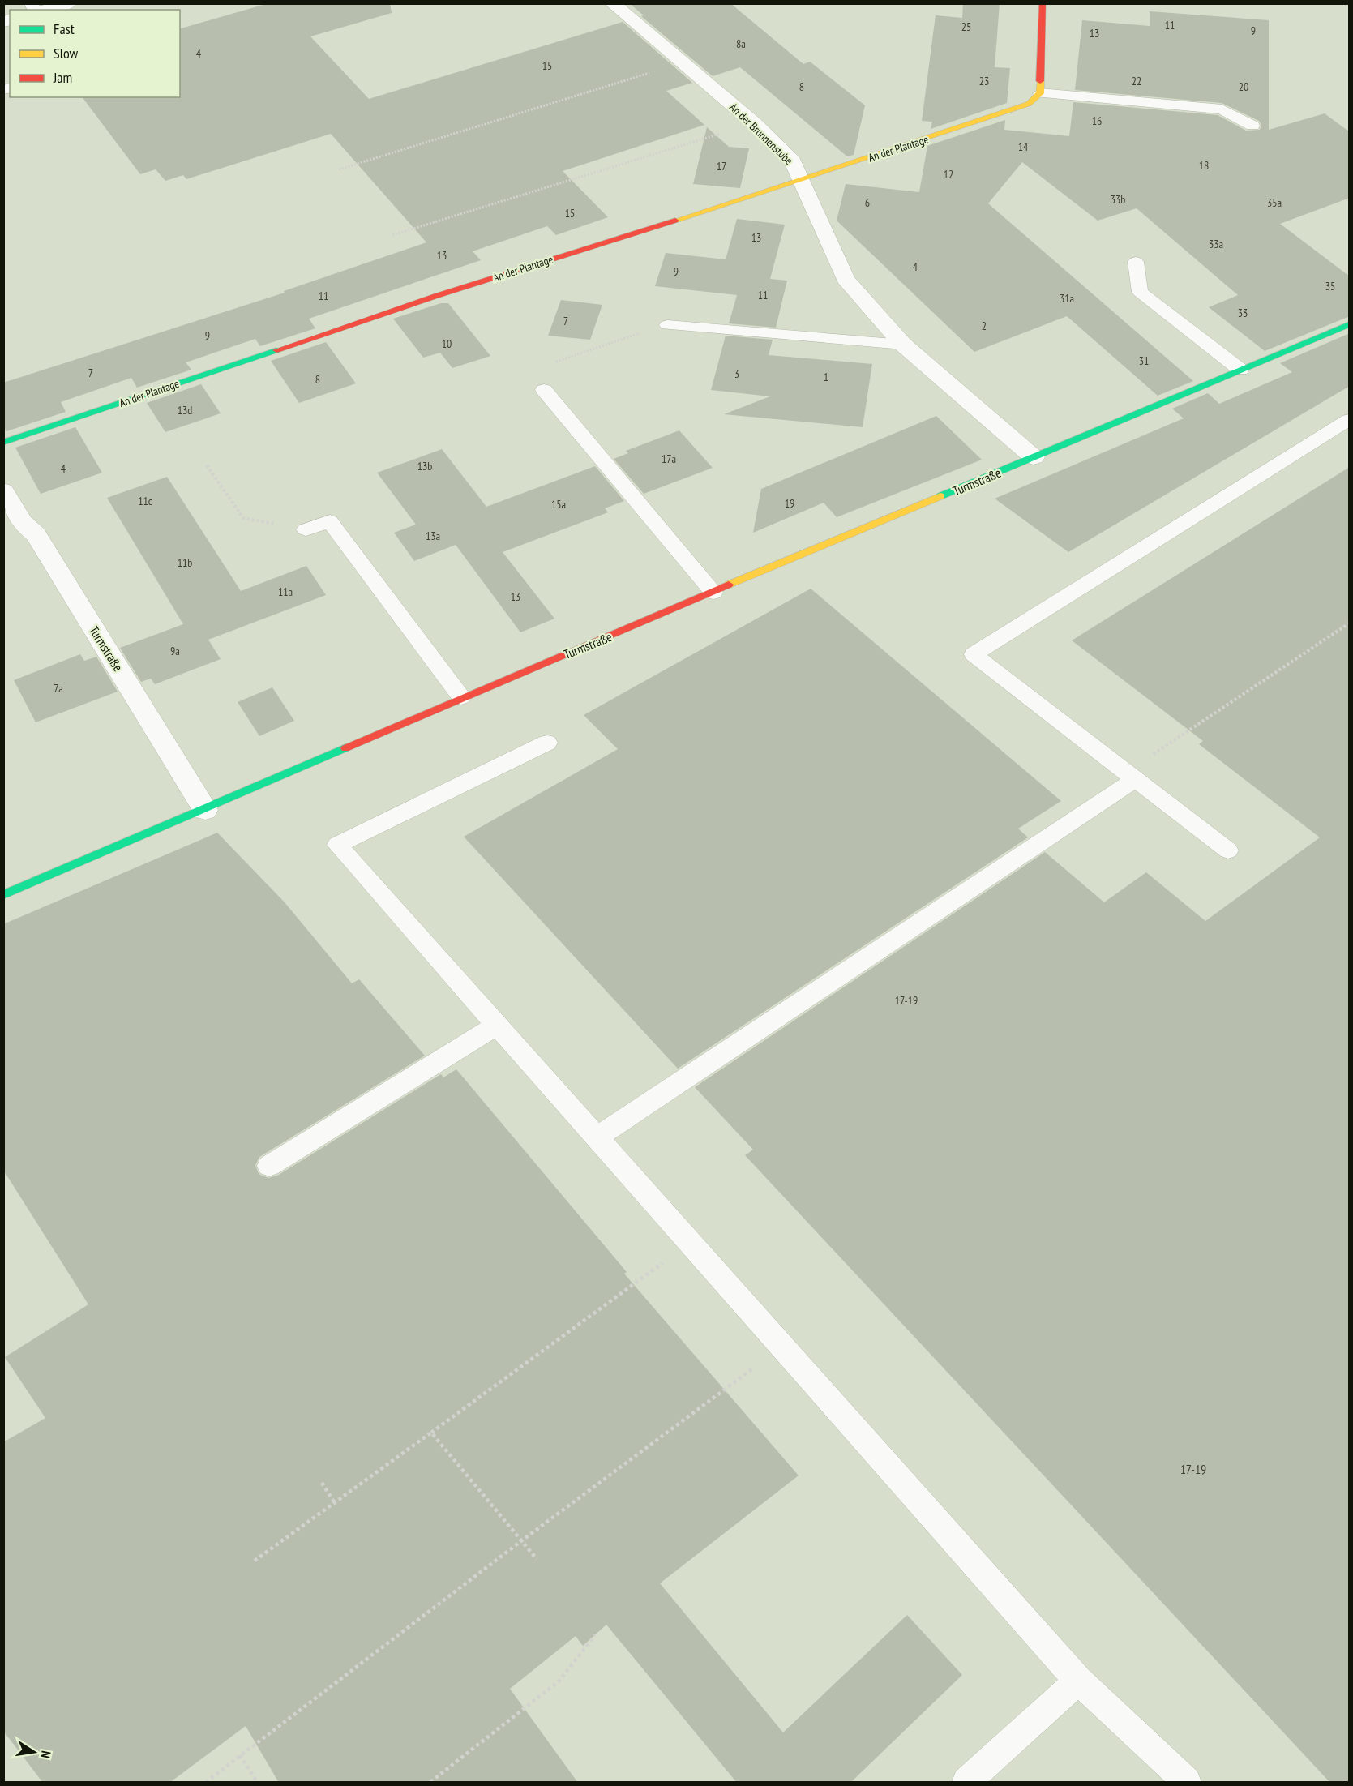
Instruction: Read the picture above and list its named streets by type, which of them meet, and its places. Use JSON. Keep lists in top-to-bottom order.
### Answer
{
  "streets": {
    "street": ["An der Brunnenstube", "An der Plantage", "Turmstraße"]
  },
  "crossings": [
    ["An der Brunnenstube", "An der Plantage"],
    ["An der Brunnenstube", "Turmstraße"]
  ],
  "house_numbers": [
    "11",
    "25",
    "9",
    "13",
    "8a",
    "4",
    "15",
    "23",
    "22",
    "8",
    "20",
    "16",
    "14",
    "18",
    "17",
    "12",
    "33b",
    "6",
    "35a",
    "15",
    "13",
    "33a",
    "13",
    "4",
    "9",
    "35",
    "11",
    "11",
    "31a",
    "33",
    "7",
    "2",
    "9",
    "10",
    "31",
    "7",
    "3",
    "1",
    "8",
    "13d",
    "17a",
    "13b",
    "4",
    "11c",
    "19",
    "15a",
    "13a",
    "11b",
    "11a",
    "13",
    "9a",
    "7a",
    "17-19",
    "17-19"
  ],
  "legend": ["Fast", "Slow", "Jam"],
  "north": "right"
}
